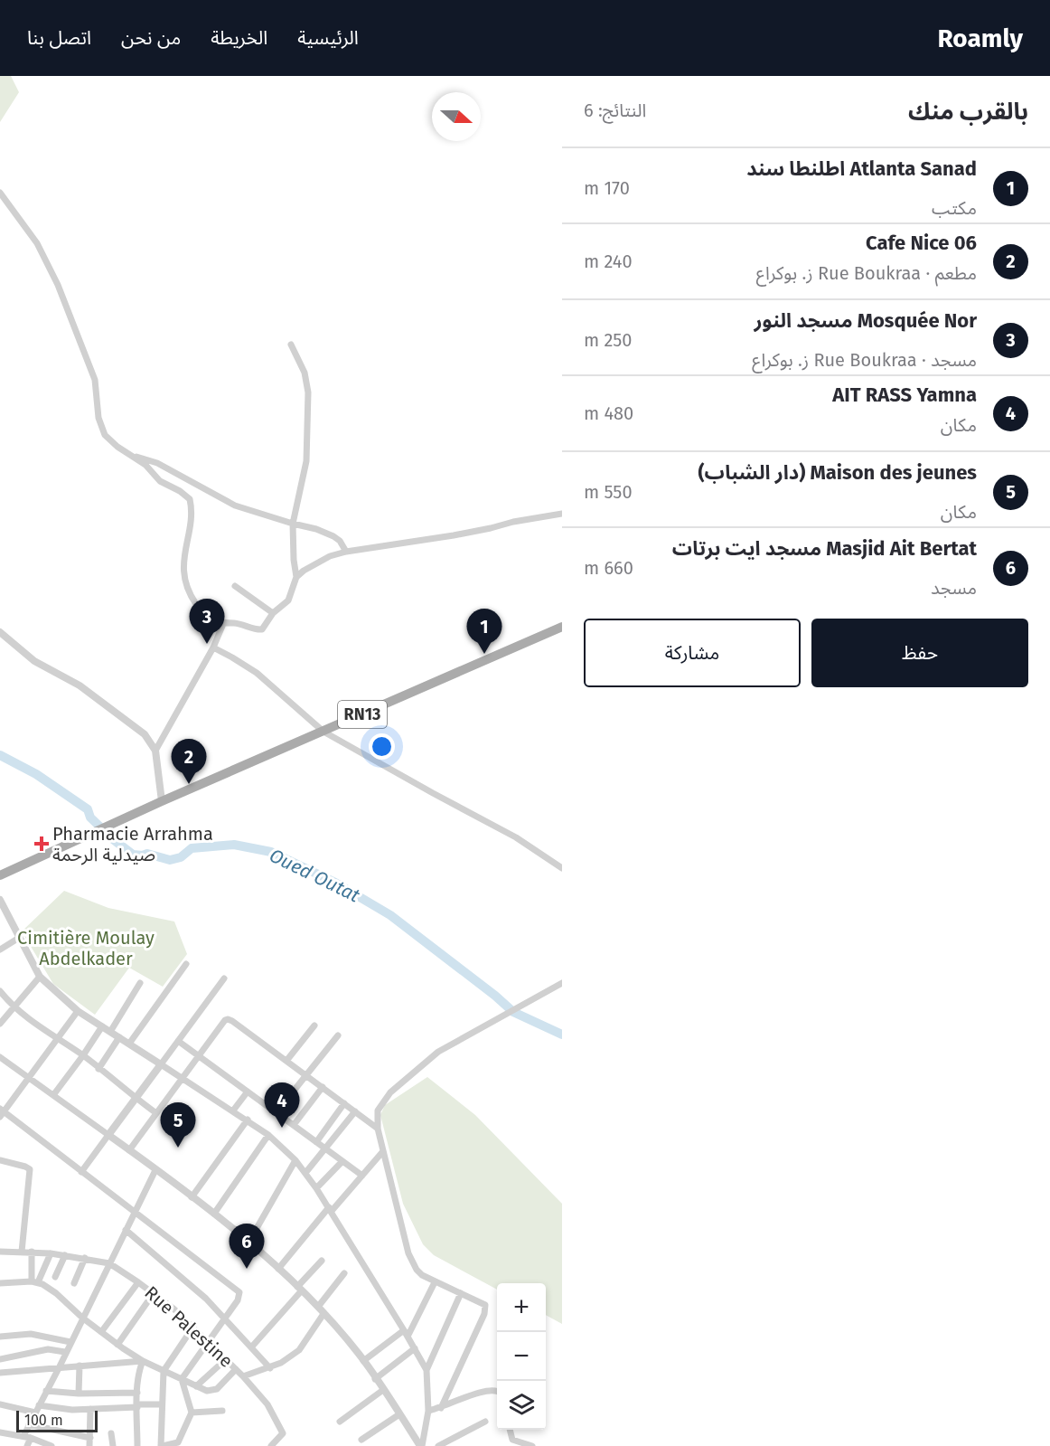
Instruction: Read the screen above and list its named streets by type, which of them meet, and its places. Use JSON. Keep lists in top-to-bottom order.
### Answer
{
  "streets": {
    "main road": ["RN13"],
    "street": ["Rue Palestine"]
  },
  "water": ["Oued Outat"],
  "parks": ["Cimitière Moulay Abdelkader"],
  "places": {
    "health": ["Pharmacie Arrahma صيدلية الرحمة"]
  },
  "scale_bar": "100 m",
  "north": "right",
  "page": {
    "header": "Roamly",
    "nav": [
      "الرئيسية",
      "الخريطة",
      "من نحن",
      "اتصل بنا"
    ],
    "heading": ["بالقرب منك", "النتائج: 6"],
    "list": [
      {
        "mark": "1",
        "name": "Atlanta Sanad اطلنطا سند",
        "note": "مكتب",
        "value": "170 m"
      },
      {
        "mark": "2",
        "name": "Cafe Nice 06",
        "note": "مطعم · Rue Boukraa ز. بوكراع",
        "value": "240 m"
      },
      {
        "mark": "3",
        "name": "Mosquée Nor مسجد النور",
        "note": "مسجد · Rue Boukraa ز. بوكراع",
        "value": "250 m"
      },
      {
        "mark": "4",
        "name": "AIT RASS Yamna",
        "note": "مكان",
        "value": "480 m"
      },
      {
        "mark": "5",
        "name": "Maison des jeunes (دار الشباب)",
        "note": "مكان",
        "value": "550 m"
      },
      {
        "mark": "6",
        "name": "Masjid Ait Bertat مسجد ايت برتات",
        "note": "مسجد",
        "value": "660 m"
      }
    ],
    "pins": [
      "3",
      "1",
      "2",
      "4",
      "5",
      "6"
    ],
    "buttons": ["حفظ", "مشاركة"],
    "map_buttons": ["+", "−"],
    "scale": "100 m"
  }
}
